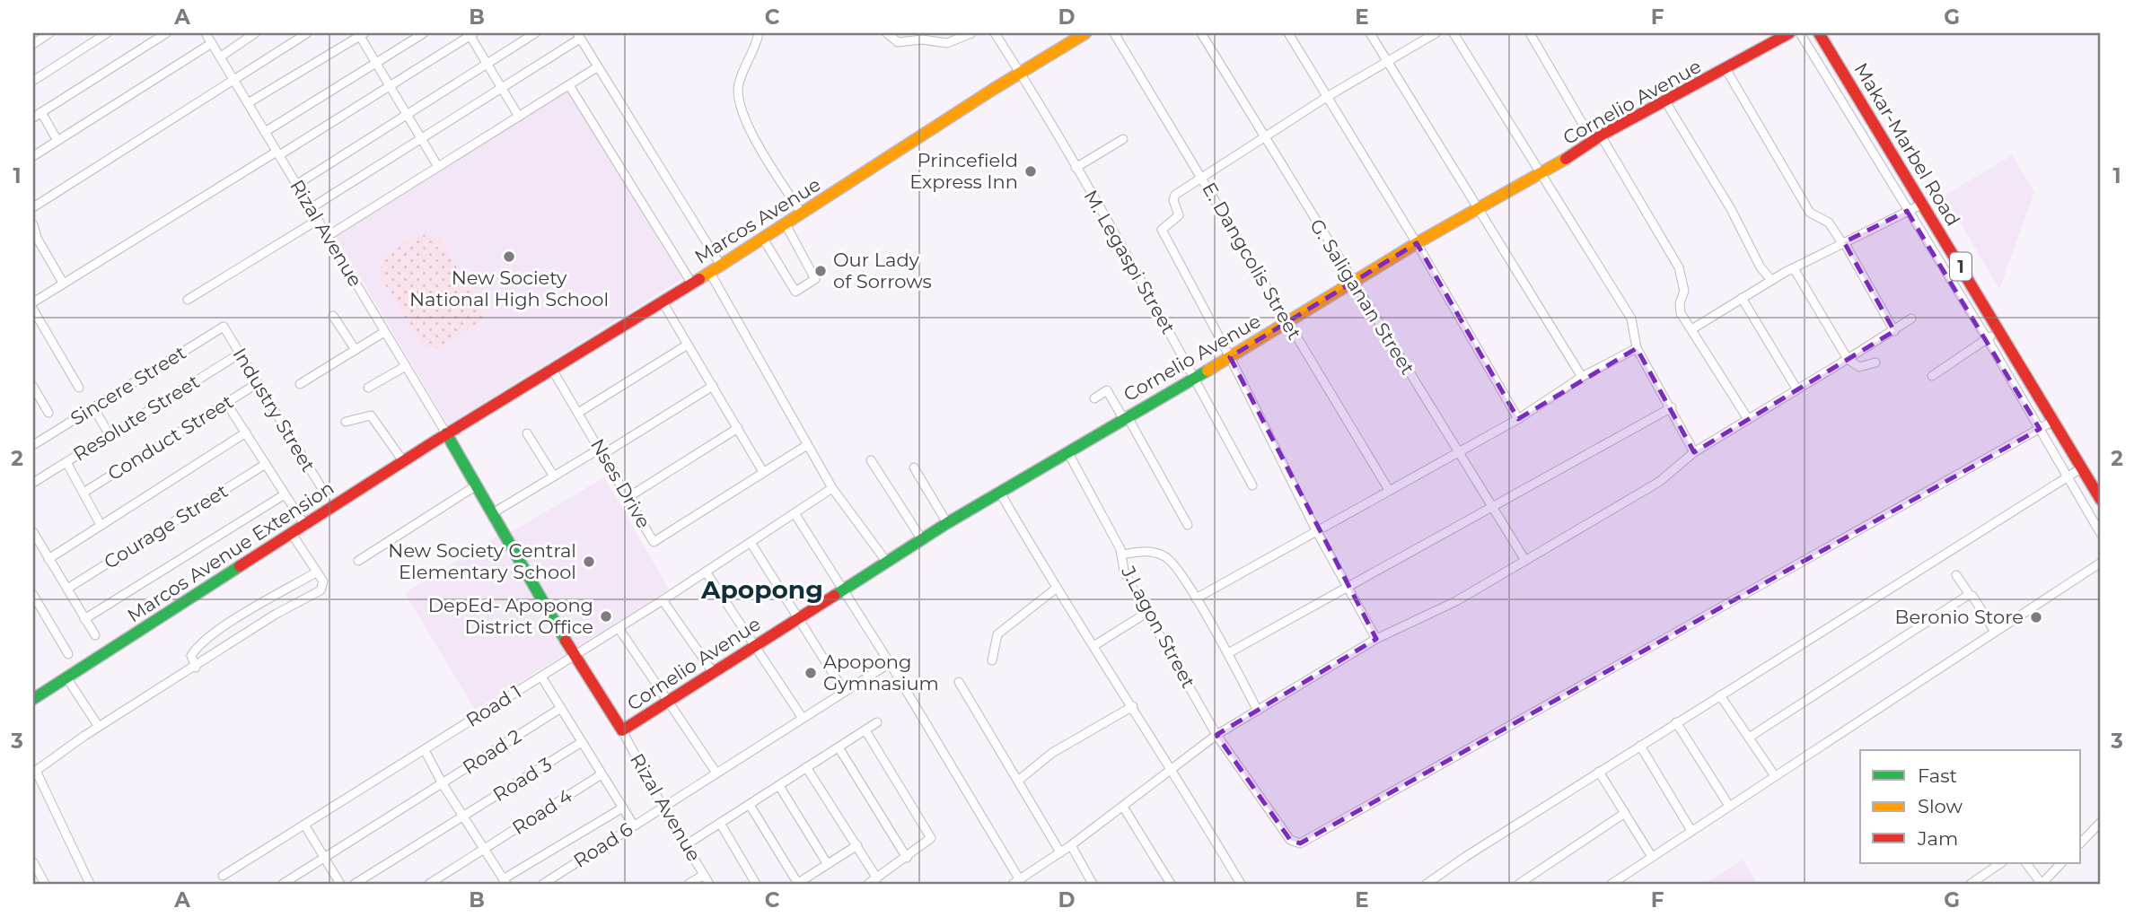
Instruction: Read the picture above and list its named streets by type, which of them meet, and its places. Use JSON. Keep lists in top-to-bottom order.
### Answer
{
  "streets": {
    "street": [
      "Cornelio Avenue",
      "Makar-Marbel Road",
      "Marcos Avenue",
      "Rizal Avenue",
      "E. Dangcolis Street",
      "M. Legaspi Street",
      "1",
      "G. Saliganan Street",
      "Sincere Street",
      "Industry Street",
      "Resolute Street",
      "Conduct Street",
      "Nses Drive",
      "Courage Street",
      "Marcos Avenue Extension",
      "J.Lagon Street",
      "Road 1",
      "Road 2",
      "Road 3",
      "Road 4",
      "Road 6"
    ]
  },
  "crossings": [
    ["Cornelio Avenue", "Rizal Avenue"],
    ["Cornelio Avenue", "E. Dangcolis Street"],
    ["Cornelio Avenue", "M. Legaspi Street"],
    ["Cornelio Avenue", "G. Saliganan Street"],
    ["Cornelio Avenue", "J.Lagon Street"],
    ["Makar-Marbel Road", "J.Lagon Street"],
    ["Marcos Avenue", "Rizal Avenue"],
    ["Marcos Avenue", "M. Legaspi Street"],
    ["Marcos Avenue", "Nses Drive"],
    ["Marcos Avenue", "Marcos Avenue Extension"],
    ["Rizal Avenue", "Marcos Avenue Extension"],
    ["Rizal Avenue", "Road 6"],
    ["Sincere Street", "Industry Street"],
    ["Industry Street", "Resolute Street"],
    ["Industry Street", "Conduct Street"]
  ],
  "districts": ["Apopong"],
  "places": [
    "Princefield Express Inn",
    "New Society National High School",
    "Our Lady of Sorrows",
    "New Society Central Elementary School",
    "DepEd- Apopong District Office",
    "Beronio Store",
    "Apopong Gymnasium"
  ],
  "legend": ["Fast", "Slow", "Jam"],
  "grid": {
    "columns": [
      "A",
      "B",
      "C",
      "D",
      "E",
      "F",
      "G"
    ],
    "rows": ["1", "2", "3"]
  }
}
